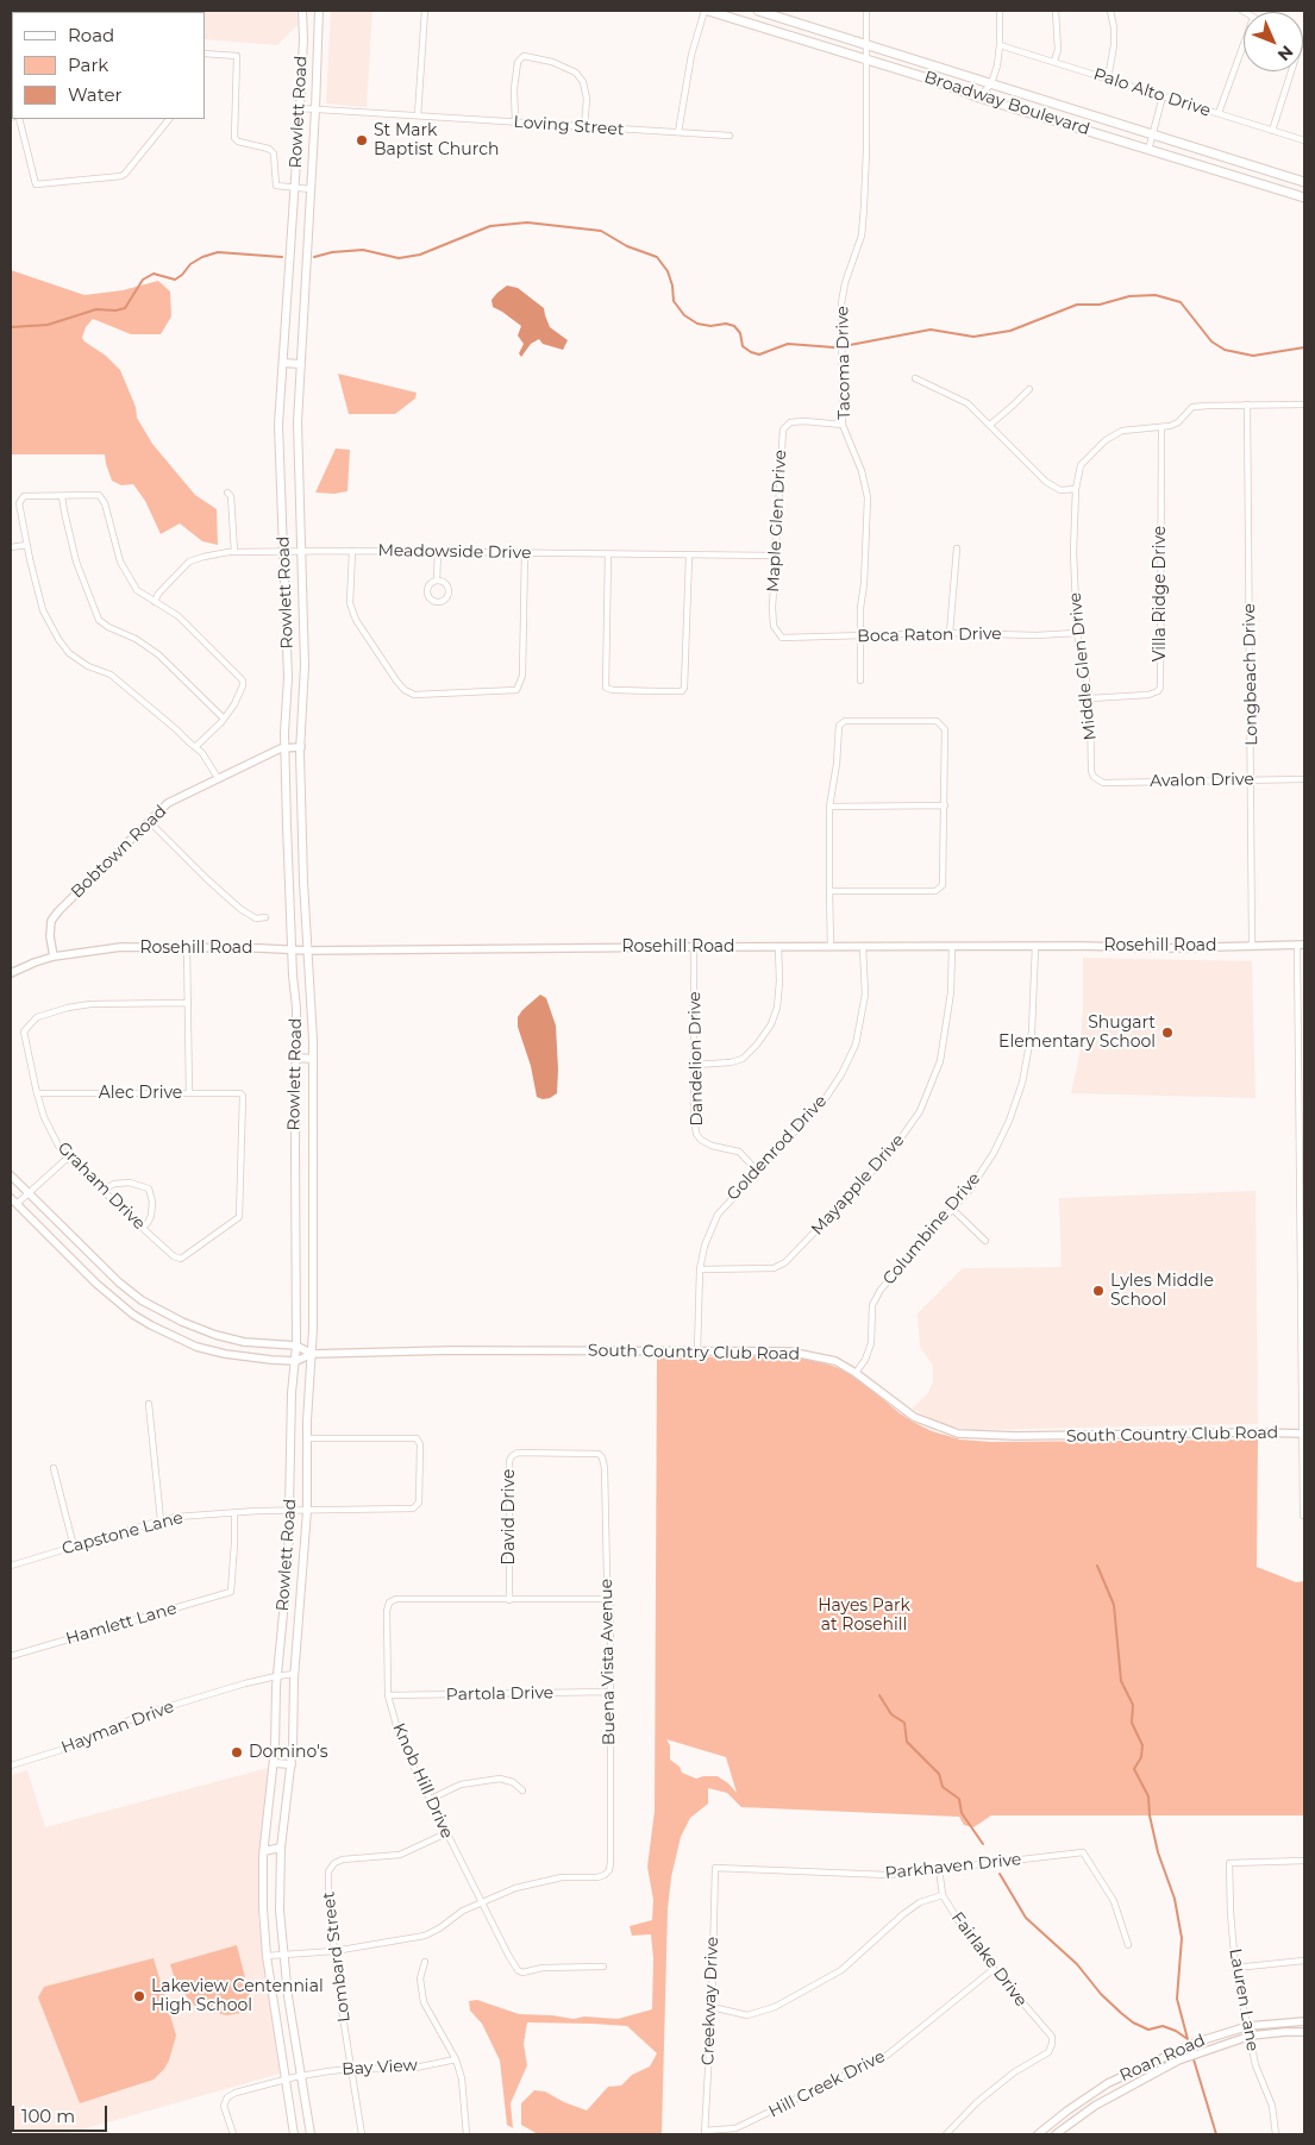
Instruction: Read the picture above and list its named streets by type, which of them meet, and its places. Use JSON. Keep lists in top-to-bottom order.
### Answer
{
  "streets": {
    "main road": ["Broadway Boulevard", "Rowlett Road"],
    "street": [
      "Palo Alto Drive",
      "Loving Street",
      "Tacoma Drive",
      "Maple Glen Drive",
      "Meadowside Drive",
      "Villa Ridge Drive",
      "Boca Raton Drive",
      "Middle Glen Drive",
      "Longbeach Drive",
      "Avalon Drive",
      "Bobtown Road",
      "Rosehill Road",
      "Dandelion Drive",
      "Alec Drive",
      "Goldenrod Drive",
      "Mayapple Drive",
      "Graham Drive",
      "Columbine Drive",
      "South Country Club Road",
      "David Drive",
      "Capstone Lane",
      "Hamlett Lane",
      "Buena Vista Avenue",
      "Partola Drive",
      "Hayman Drive",
      "Knob Hill Drive",
      "Parkhaven Drive",
      "Lombard Street",
      "Fairlake Drive",
      "Lauren Lane",
      "Creekway Drive",
      "Roan Road",
      "Bay View",
      "Hill Creek Drive"
    ]
  },
  "crossings": [
    ["Broadway Boulevard", "Tacoma Drive"],
    ["Rowlett Road", "Loving Street"],
    ["Rowlett Road", "Meadowside Drive"],
    ["Rowlett Road", "Bobtown Road"],
    ["Rowlett Road", "Rosehill Road"],
    ["Rowlett Road", "South Country Club Road"],
    ["Rowlett Road", "Capstone Lane"],
    ["Rowlett Road", "Hayman Drive"],
    ["Rowlett Road", "Bay View"],
    ["Tacoma Drive", "Maple Glen Drive"],
    ["Tacoma Drive", "Boca Raton Drive"],
    ["Maple Glen Drive", "Meadowside Drive"],
    ["Maple Glen Drive", "Boca Raton Drive"],
    ["Villa Ridge Drive", "Middle Glen Drive"],
    ["Boca Raton Drive", "Middle Glen Drive"],
    ["Middle Glen Drive", "Avalon Drive"],
    ["Longbeach Drive", "Avalon Drive"],
    ["Longbeach Drive", "Rosehill Road"],
    ["Bobtown Road", "Rosehill Road"],
    ["Rosehill Road", "Dandelion Drive"],
    ["Rosehill Road", "Goldenrod Drive"],
    ["Rosehill Road", "Mayapple Drive"],
    ["Rosehill Road", "Columbine Drive"],
    ["Dandelion Drive", "Goldenrod Drive"],
    ["Alec Drive", "Graham Drive"],
    ["Goldenrod Drive", "Mayapple Drive"],
    ["Goldenrod Drive", "South Country Club Road"],
    ["Columbine Drive", "South Country Club Road"],
    ["David Drive", "Buena Vista Avenue"],
    ["David Drive", "Knob Hill Drive"],
    ["Capstone Lane", "Hamlett Lane"],
    ["Buena Vista Avenue", "Partola Drive"],
    ["Buena Vista Avenue", "Knob Hill Drive"],
    ["Partola Drive", "Knob Hill Drive"],
    ["Knob Hill Drive", "Lombard Street"],
    ["Parkhaven Drive", "Fairlake Drive"],
    ["Parkhaven Drive", "Creekway Drive"],
    ["Lombard Street", "Bay View"],
    ["Fairlake Drive", "Hill Creek Drive"],
    ["Lauren Lane", "Roan Road"],
    ["Creekway Drive", "Hill Creek Drive"]
  ],
  "parks": ["Hayes Park at Rosehill"],
  "places": [
    "St Mark Baptist Church",
    "Shugart Elementary School",
    "Lyles Middle School",
    "Domino's",
    "Lakeview Centennial High School"
  ],
  "legend": ["Road", "Park", "Water"],
  "scale_bar": "100 m",
  "north": "bottom right"
}
